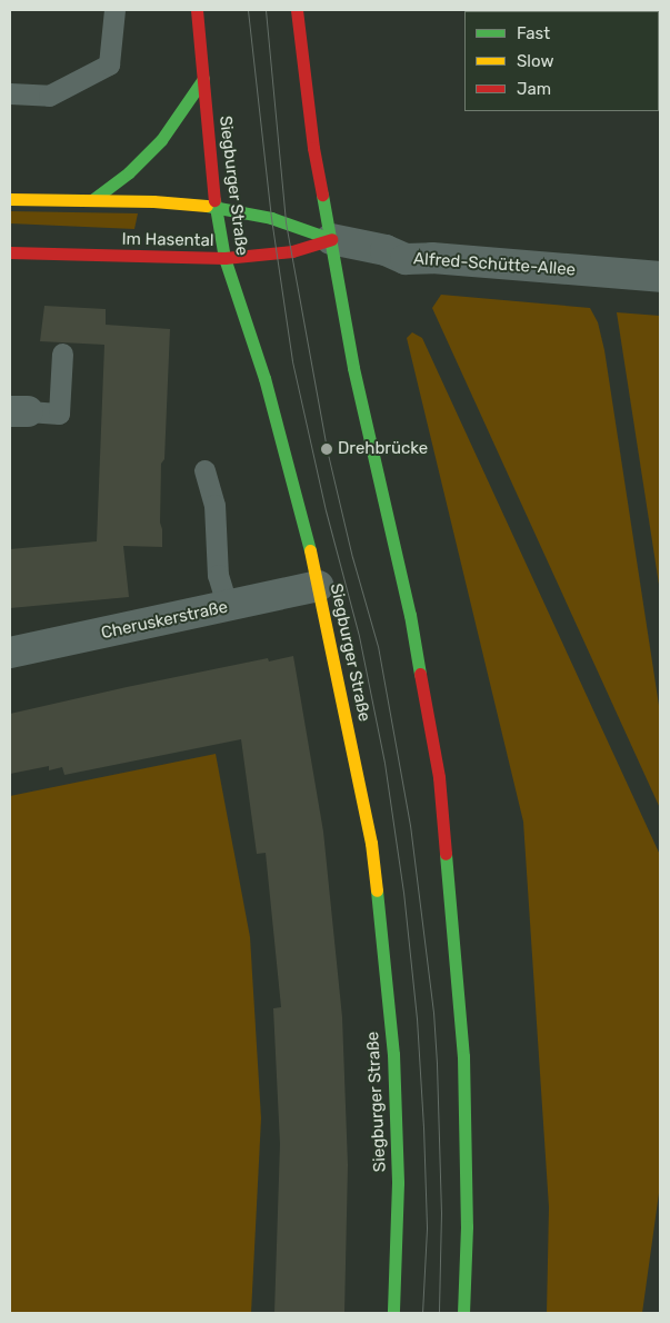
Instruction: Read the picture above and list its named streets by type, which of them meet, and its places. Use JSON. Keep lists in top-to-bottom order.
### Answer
{
  "streets": {
    "main road": ["Siegburger Straße", "Im Hasental"],
    "street": ["Alfred-Schütte-Allee", "Cheruskerstraße"]
  },
  "crossings": [
    ["Siegburger Straße", "Im Hasental"],
    ["Siegburger Straße", "Cheruskerstraße"],
    ["Im Hasental", "Alfred-Schütte-Allee"]
  ],
  "places": ["Drehbrücke"],
  "legend": ["Fast", "Slow", "Jam"]
}
